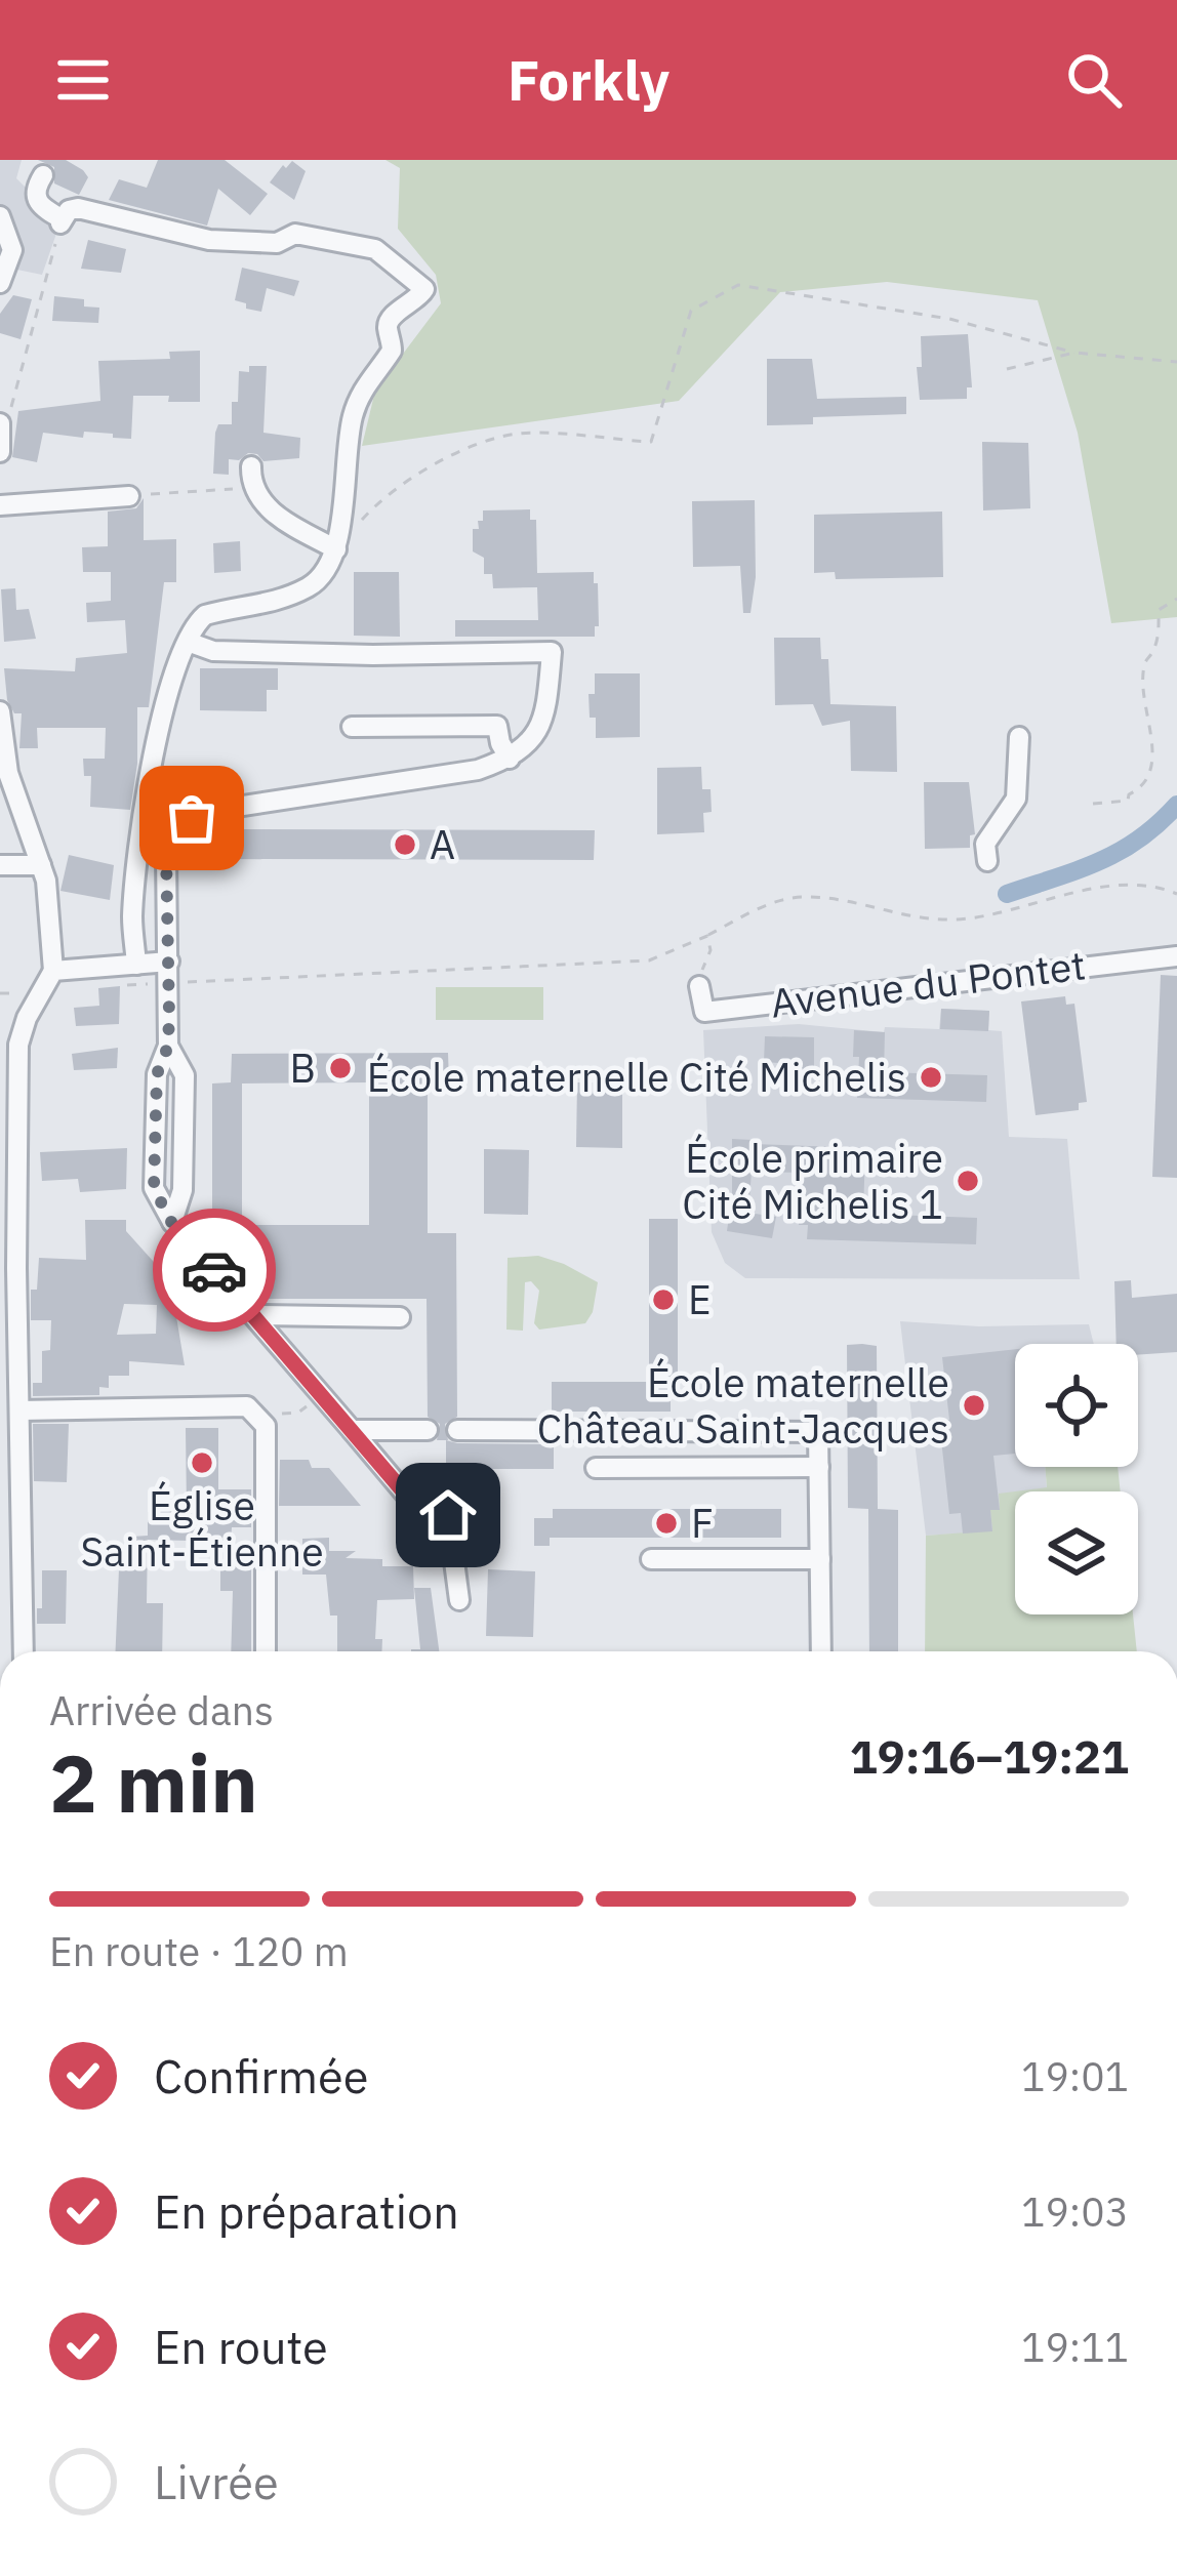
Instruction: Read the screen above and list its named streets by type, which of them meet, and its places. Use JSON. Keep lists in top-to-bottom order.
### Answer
{
  "streets": {
    "street": ["Avenue du Pontet"]
  },
  "places": [
    "A",
    "B",
    "École maternelle Cité Michelis",
    "École primaire Cité Michelis 1",
    "E",
    "École maternelle Château Saint-Jacques",
    "Église Saint-Étienne",
    "F"
  ],
  "page": {
    "header": "Forkly",
    "heading": ["2 min", "Arrivée dans", "19:16–19:21"],
    "bar": "En route · 120 m",
    "list": [
      ["Confirmée", "19:01"],
      ["En préparation", "19:03"],
      ["En route", "19:11"],
      "Livrée"
    ]
  }
}
